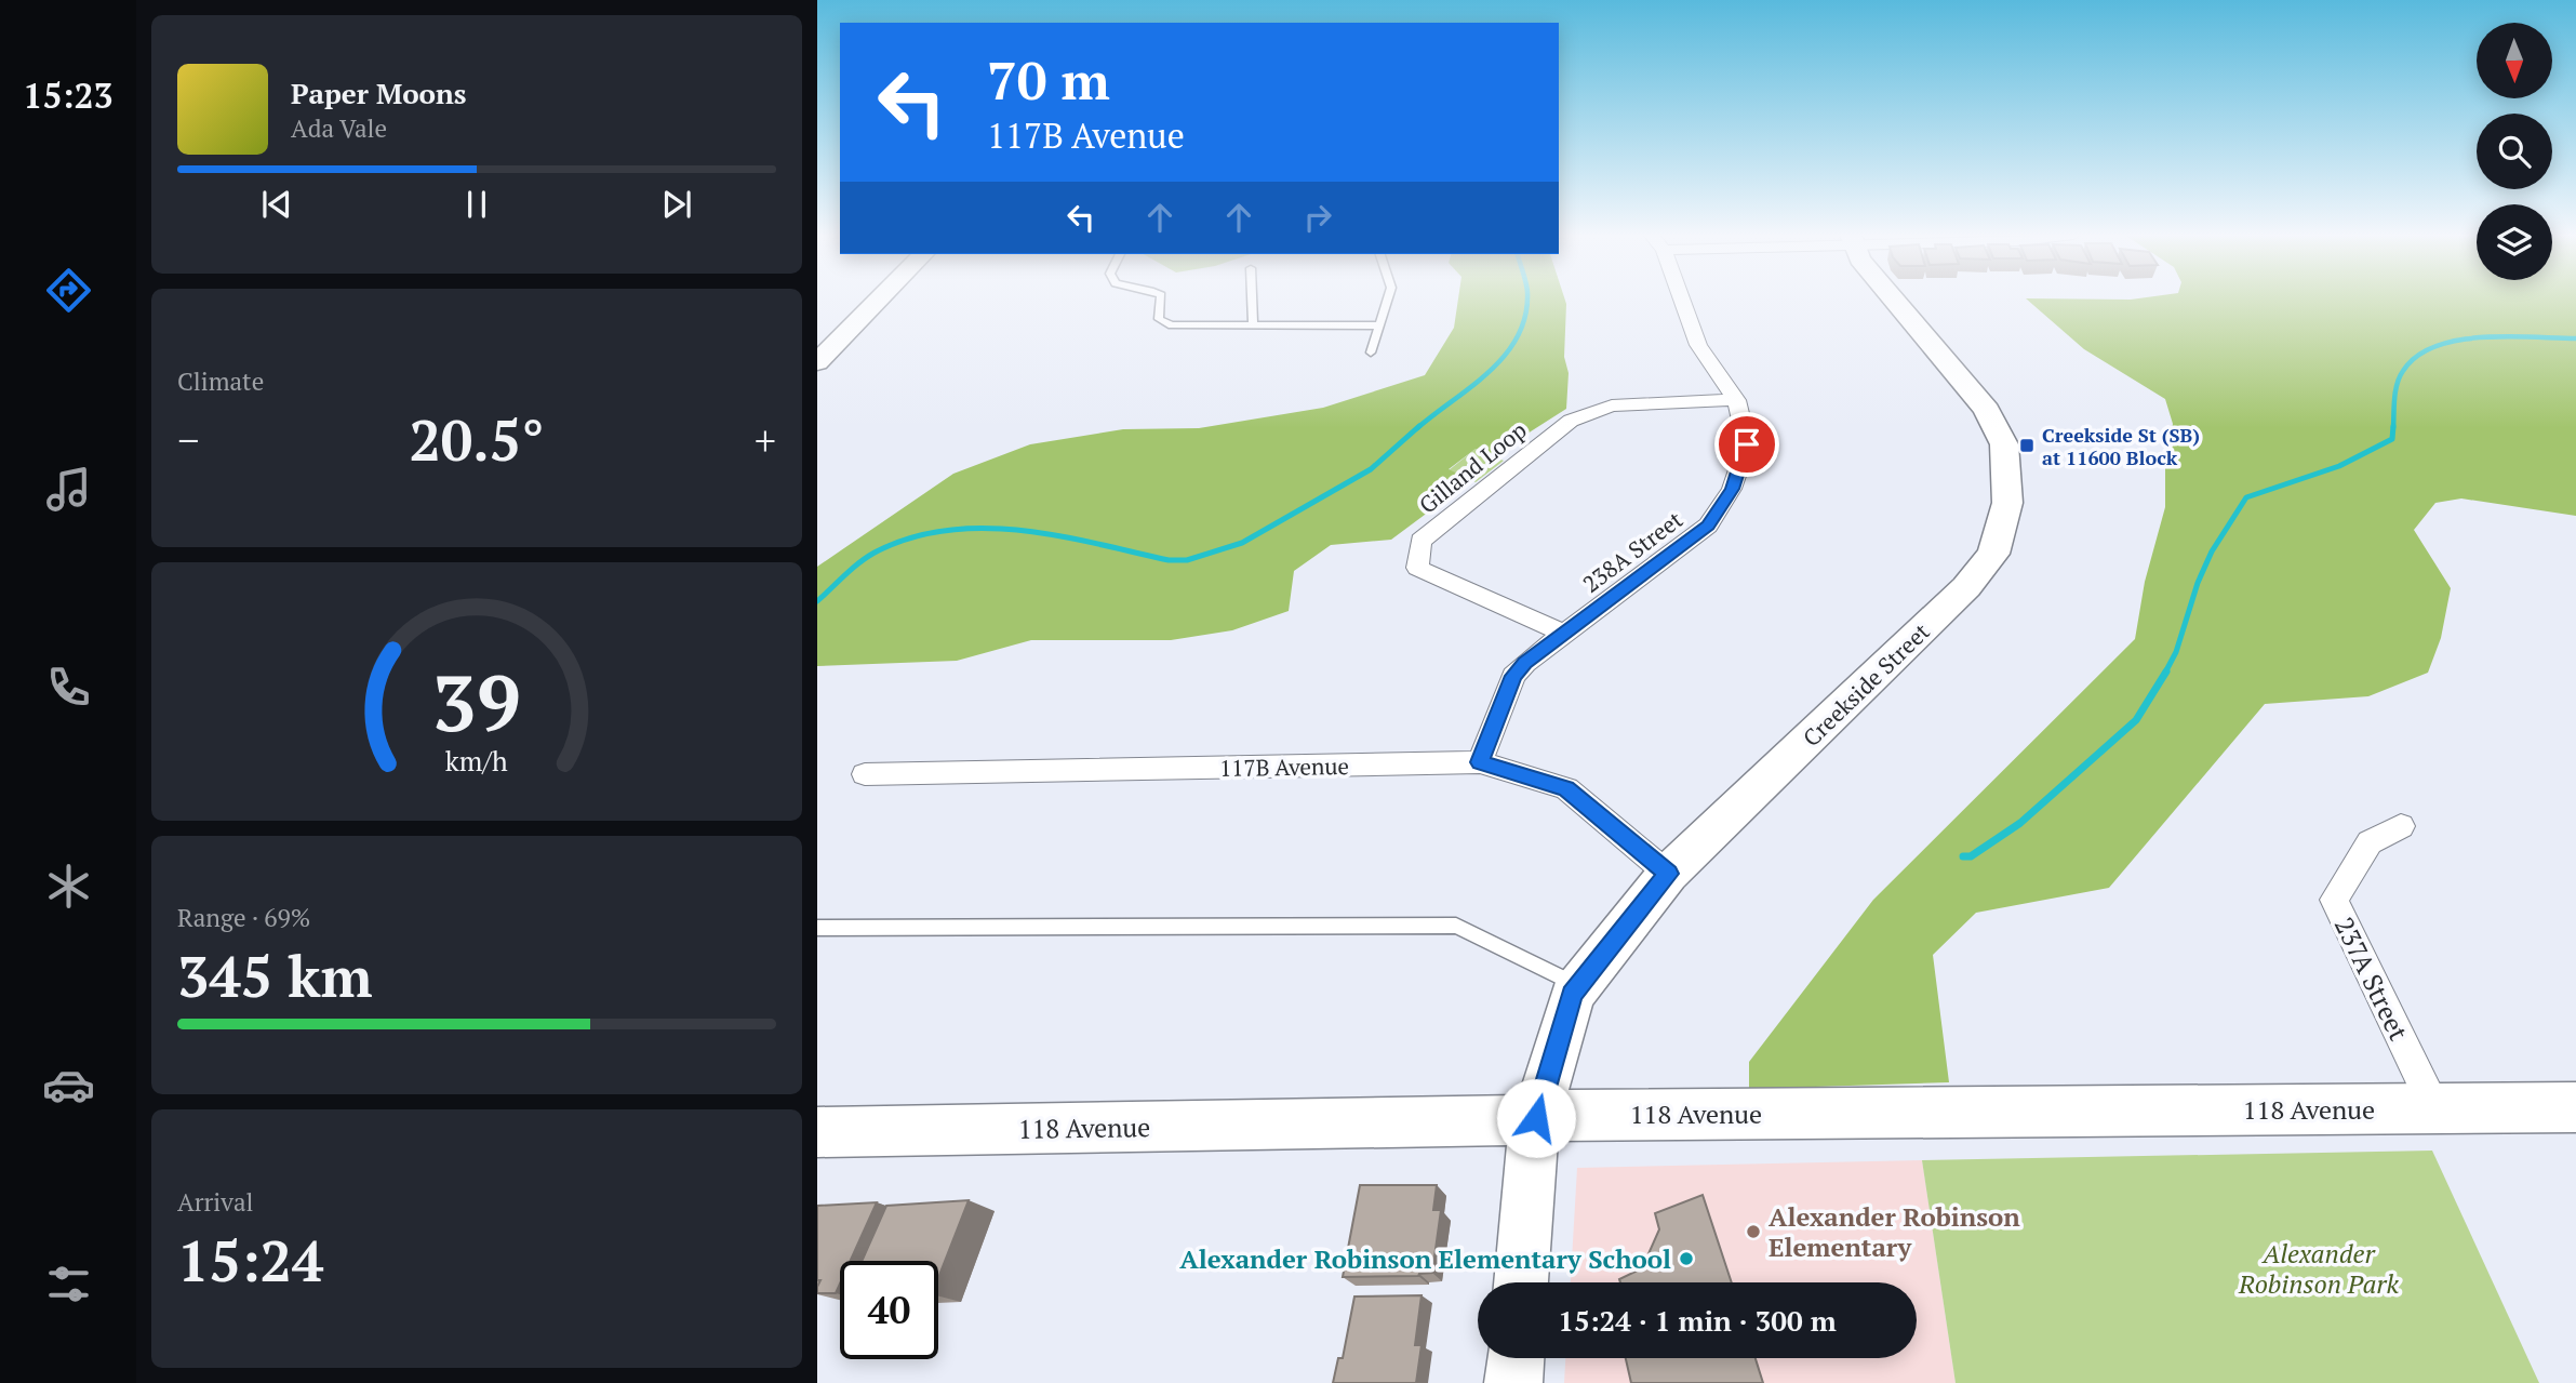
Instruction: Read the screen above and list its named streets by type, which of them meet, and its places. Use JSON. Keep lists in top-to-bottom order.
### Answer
{
  "streets": {
    "street": [
      "Gilland Loop",
      "238A Street",
      "Creekside Street",
      "117B Avenue",
      "237A Street",
      "118 Avenue"
    ]
  },
  "crossings": [
    ["Gilland Loop", "238A Street"],
    ["238A Street", "117B Avenue"],
    ["Creekside Street", "117B Avenue"],
    ["Creekside Street", "118 Avenue"],
    ["237A Street", "118 Avenue"]
  ],
  "parks": ["Alexander Robinson Park"],
  "places": {
    "transit": ["Creekside St (SB) at 11600 Block"],
    "other": ["Alexander Robinson Elementary", "Alexander Robinson Elementary School"]
  },
  "north": "bottom",
  "page": {
    "tabs": "15:23",
    "turn": ["70 m", "117B Avenue"],
    "song": ["Paper Moons", "Ada Vale"],
    "tile": [
      "Climate",
      ["Range · 69%", "345 km"],
      ["Arrival", "15:24"]
    ],
    "heat": ["−", "20.5°", "+"],
    "limit": "40",
    "trip": "15:24 · 1 min · 300 m",
    "gauge": ["39", "km/h"]
  }
}
